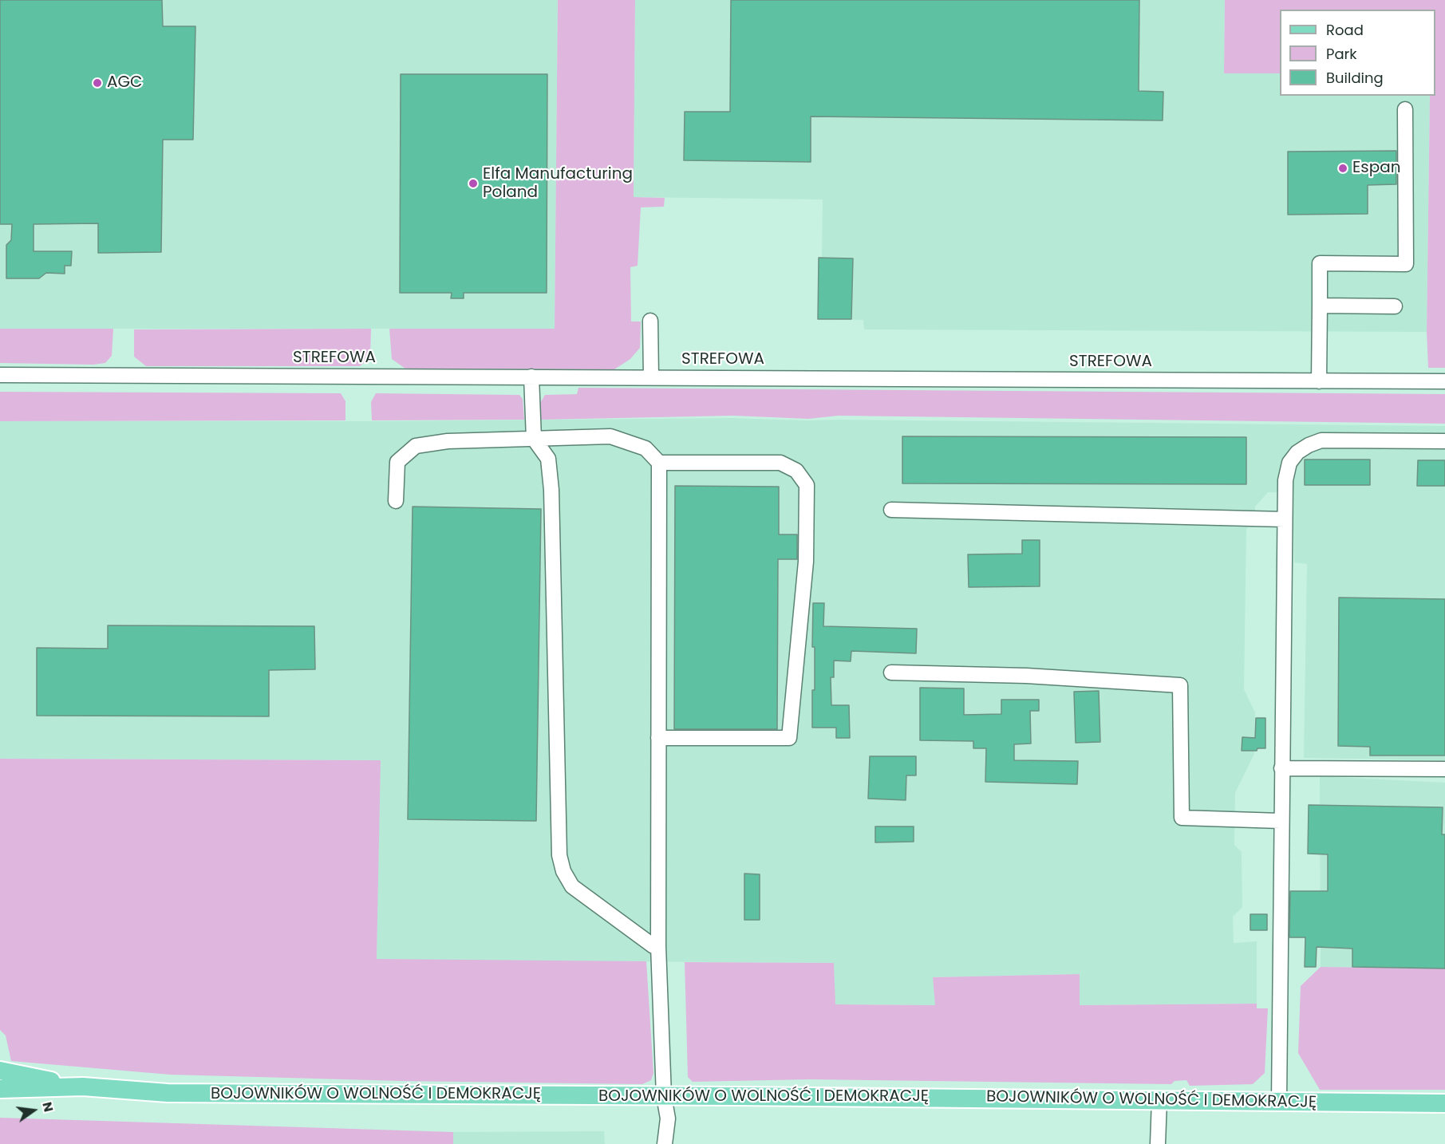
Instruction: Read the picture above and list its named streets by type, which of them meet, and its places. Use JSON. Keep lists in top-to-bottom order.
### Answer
{
  "streets": {
    "main road": ["BOJOWNIKÓW O WOLNOŚĆ I DEMOKRACJĘ"],
    "street": ["STREFOWA"]
  },
  "places": ["AGC", "Espan", "Elfa Manufacturing Poland"],
  "legend": ["Road", "Park", "Building"],
  "north": "right"
}
